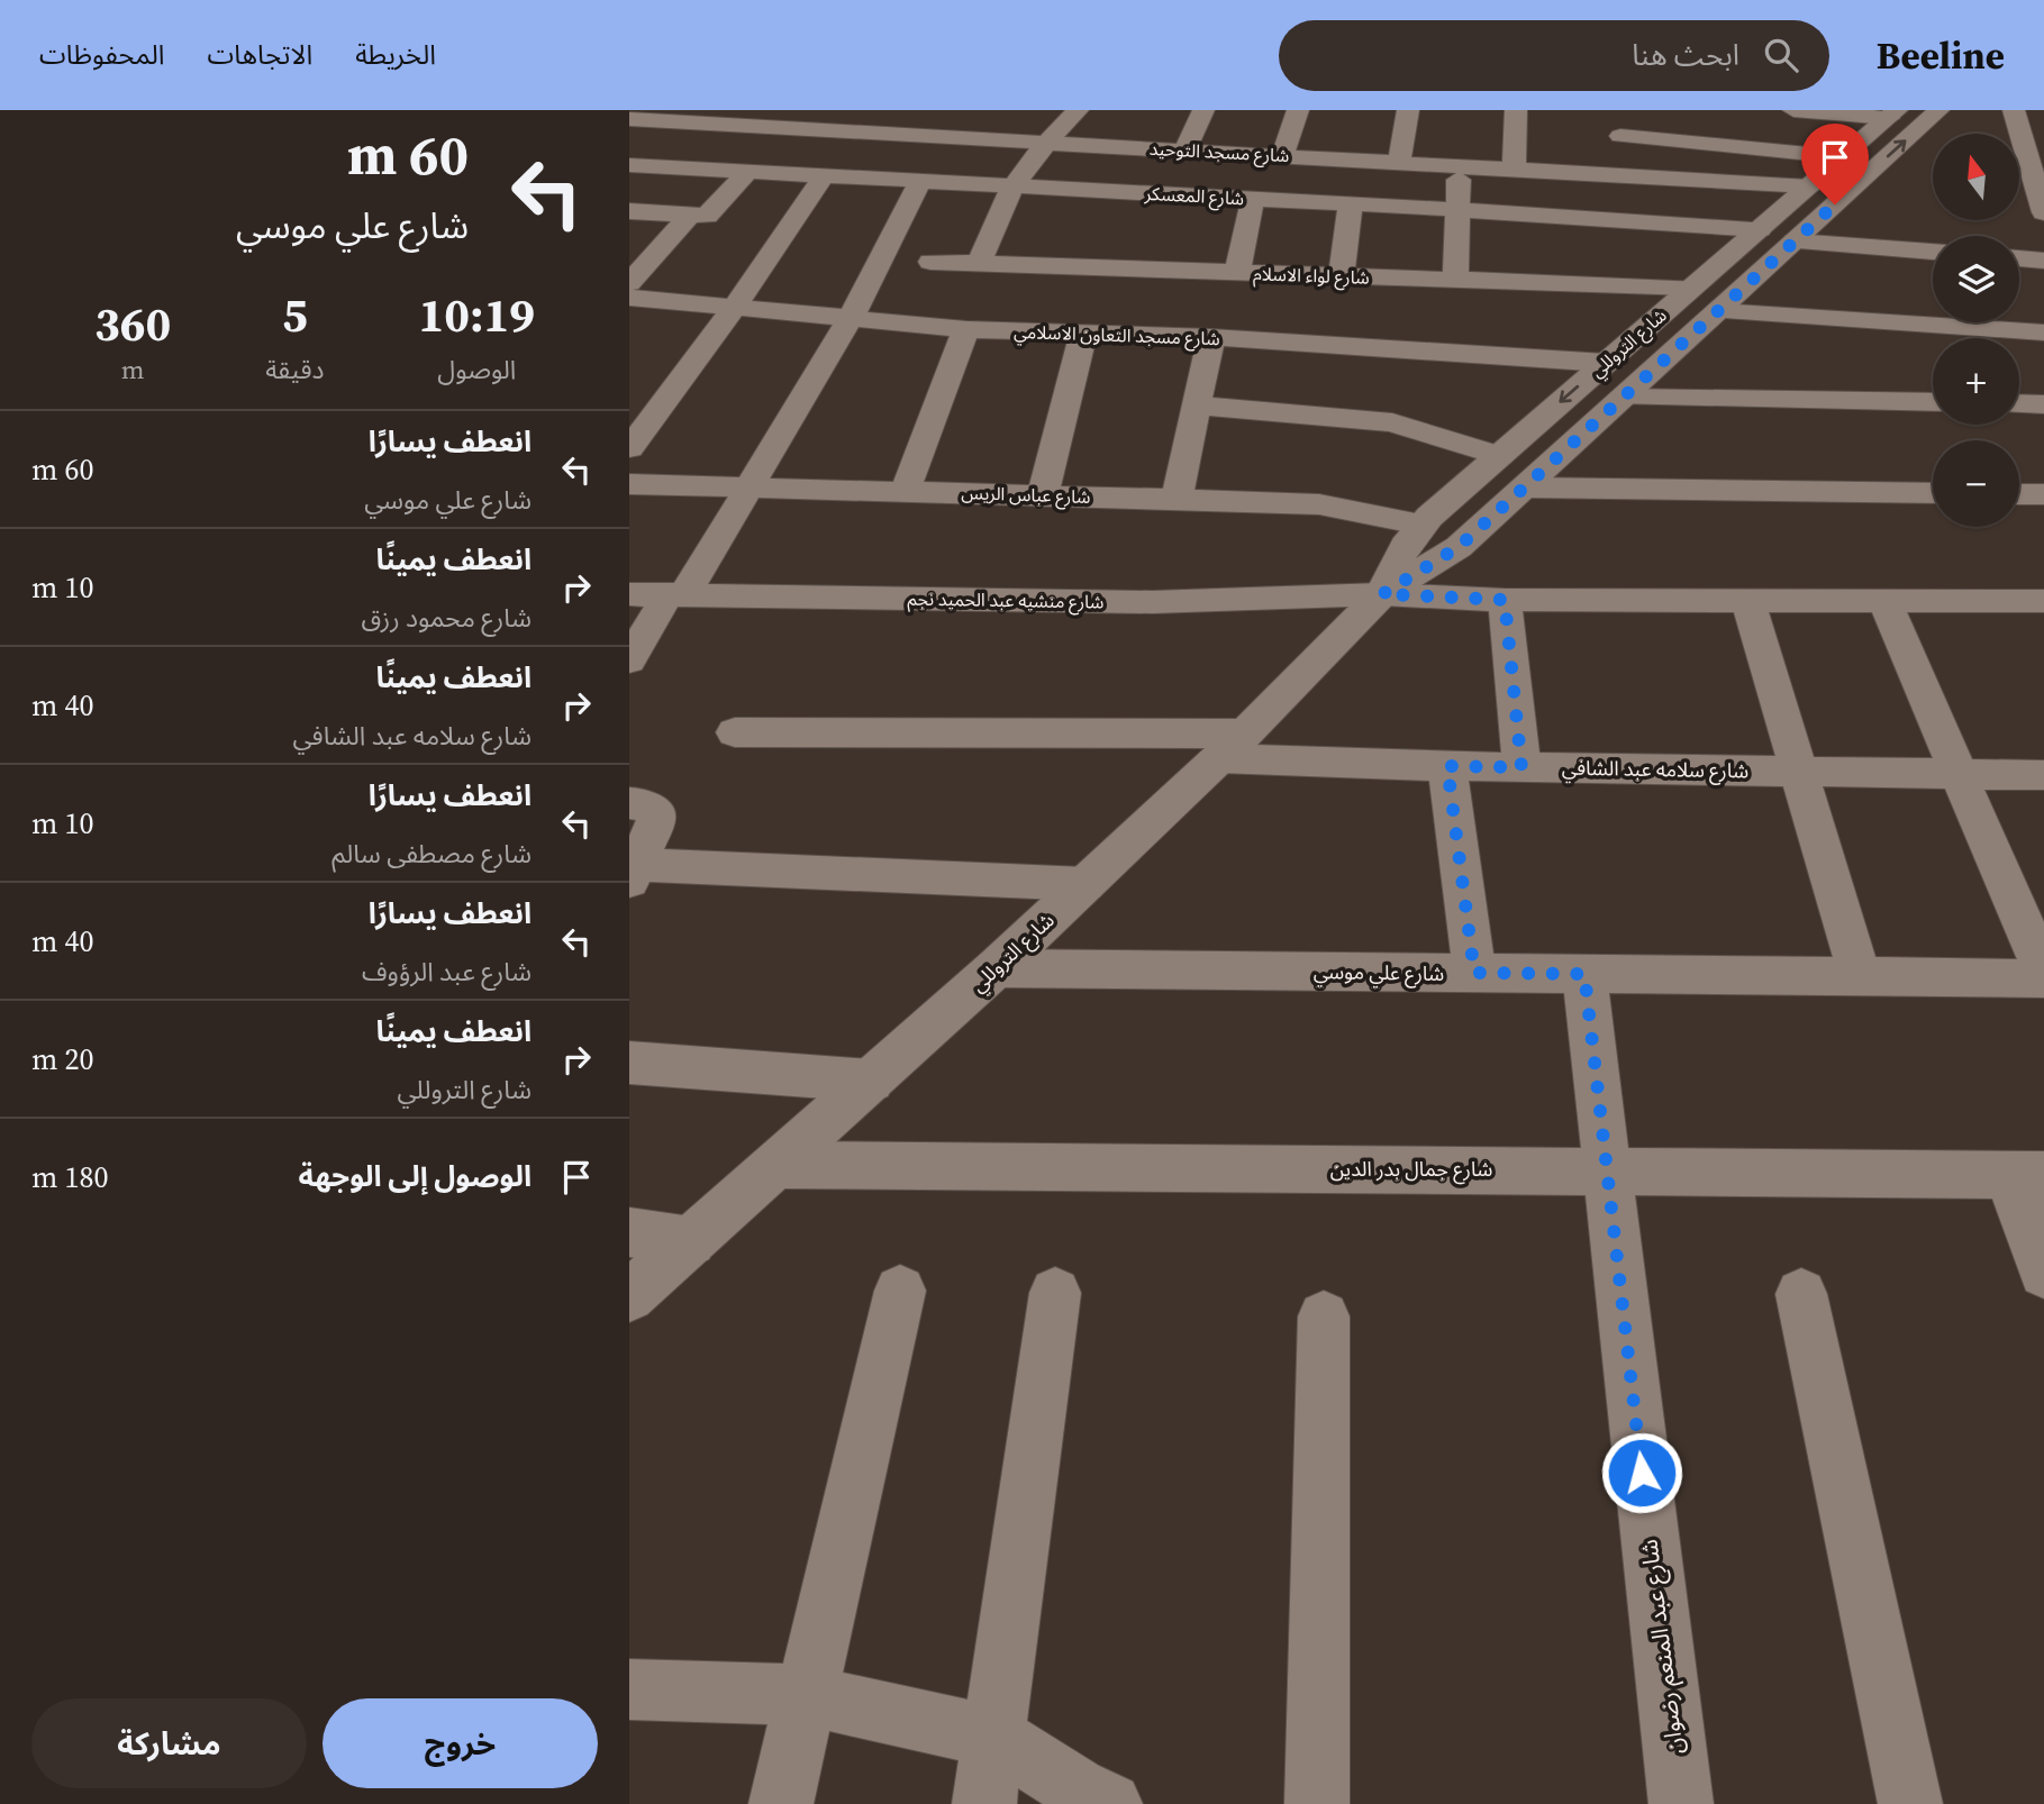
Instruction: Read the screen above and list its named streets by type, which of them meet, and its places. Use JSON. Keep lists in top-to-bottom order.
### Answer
{
  "streets": {
    "street": [
      "شارع مسجد التوحيد",
      "شارع المعسكر",
      "شارع لواء الاسلام",
      "شارع مسجد التعاون الاسلامي",
      "شارع التروللي",
      "شارع عباس الريس",
      "شارع منشيه عبد الحميد نجم",
      "شارع سلامه عبد الشافي",
      "شارع علي موسي",
      "شارع جمال بدر الدين",
      "شارع عبد المنعم رضوان"
    ]
  },
  "crossings": [
    ["شارع مسجد التوحيد", "شارع التروللي"],
    ["شارع المعسكر", "شارع التروللي"],
    ["شارع لواء الاسلام", "شارع التروللي"],
    ["شارع مسجد التعاون الاسلامي", "شارع التروللي"],
    ["شارع التروللي", "شارع عباس الريس"],
    ["شارع التروللي", "شارع منشيه عبد الحميد نجم"],
    ["شارع التروللي", "شارع سلامه عبد الشافي"],
    ["شارع التروللي", "شارع علي موسي"],
    ["شارع التروللي", "شارع جمال بدر الدين"],
    ["شارع علي موسي", "شارع عبد المنعم رضوان"],
    ["شارع جمال بدر الدين", "شارع عبد المنعم رضوان"]
  ],
  "north": "top",
  "page": {
    "header": "Beeline",
    "search": "ابحث هنا",
    "nav": ["الخريطة", "الاتجاهات", "المحفوظات"],
    "turn": ["60 m", "شارع علي موسي"],
    "map_buttons": ["+", "−"],
    "eta": [
      "10:19",
      "الوصول",
      "5",
      "دقيقة",
      "360",
      "m"
    ],
    "list": [
      {
        "name": "انعطف يسارًا",
        "note": "شارع علي موسي",
        "value": "60 m"
      },
      {
        "name": "انعطف يمينًا",
        "note": "شارع محمود رزق",
        "value": "10 m"
      },
      {
        "name": "انعطف يمينًا",
        "note": "شارع سلامه عبد الشافي",
        "value": "40 m"
      },
      {
        "name": "انعطف يسارًا",
        "note": "شارع مصطفى سالم",
        "value": "10 m"
      },
      {
        "name": "انعطف يسارًا",
        "note": "شارع عبد الرؤوف",
        "value": "40 m"
      },
      {
        "name": "انعطف يمينًا",
        "note": "شارع التروللي",
        "value": "20 m"
      },
      {
        "name": "الوصول إلى الوجهة",
        "value": "180 m"
      }
    ],
    "buttons": ["خروج", "مشاركة"]
  }
}
